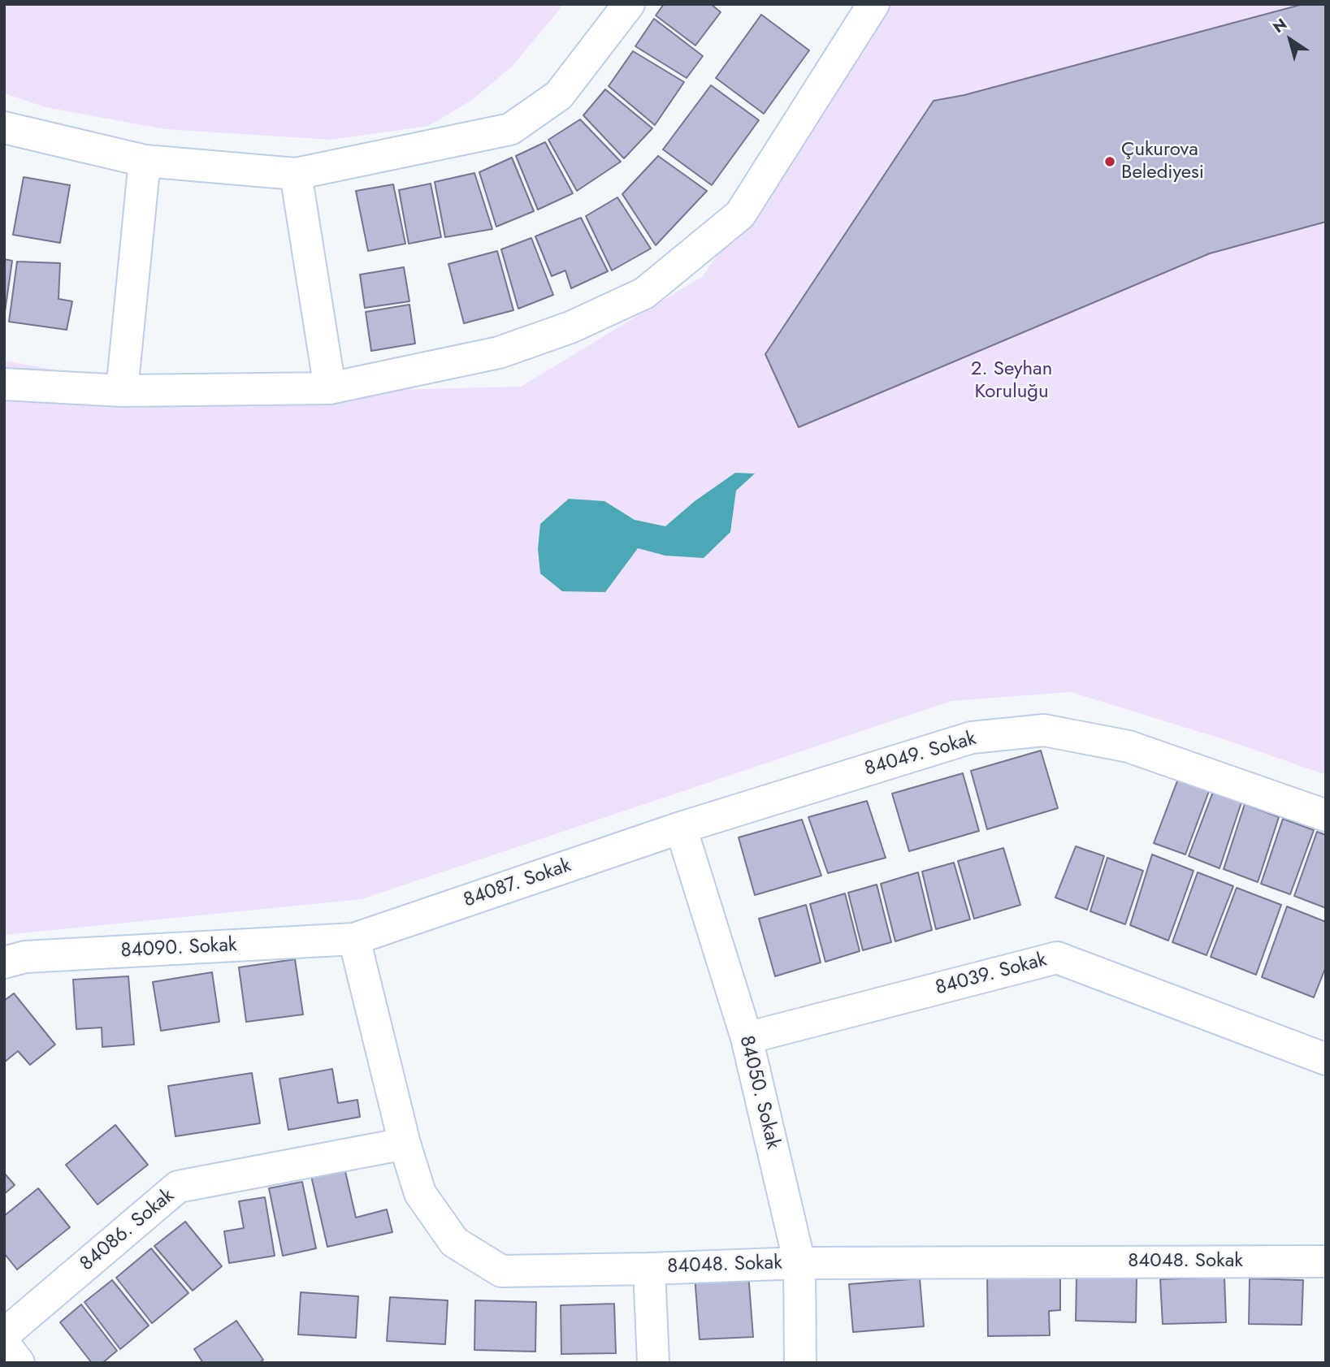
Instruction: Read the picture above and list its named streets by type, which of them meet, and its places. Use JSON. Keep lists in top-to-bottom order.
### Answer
{
  "streets": {
    "street": [
      "84049. Sokak",
      "84087. Sokak",
      "84090. Sokak",
      "84039. Sokak",
      "84050. Sokak",
      "84086. Sokak",
      "84048. Sokak"
    ]
  },
  "crossings": [
    ["84049. Sokak", "84087. Sokak"],
    ["84049. Sokak", "84050. Sokak"],
    ["84087. Sokak", "84090. Sokak"],
    ["84087. Sokak", "84050. Sokak"],
    ["84087. Sokak", "84048. Sokak"],
    ["84090. Sokak", "84048. Sokak"],
    ["84039. Sokak", "84050. Sokak"],
    ["84050. Sokak", "84048. Sokak"],
    ["84086. Sokak", "84048. Sokak"]
  ],
  "parks": ["2. Seyhan Koruluğu"],
  "places": ["Çukurova Belediyesi"],
  "north": "top left"
}
